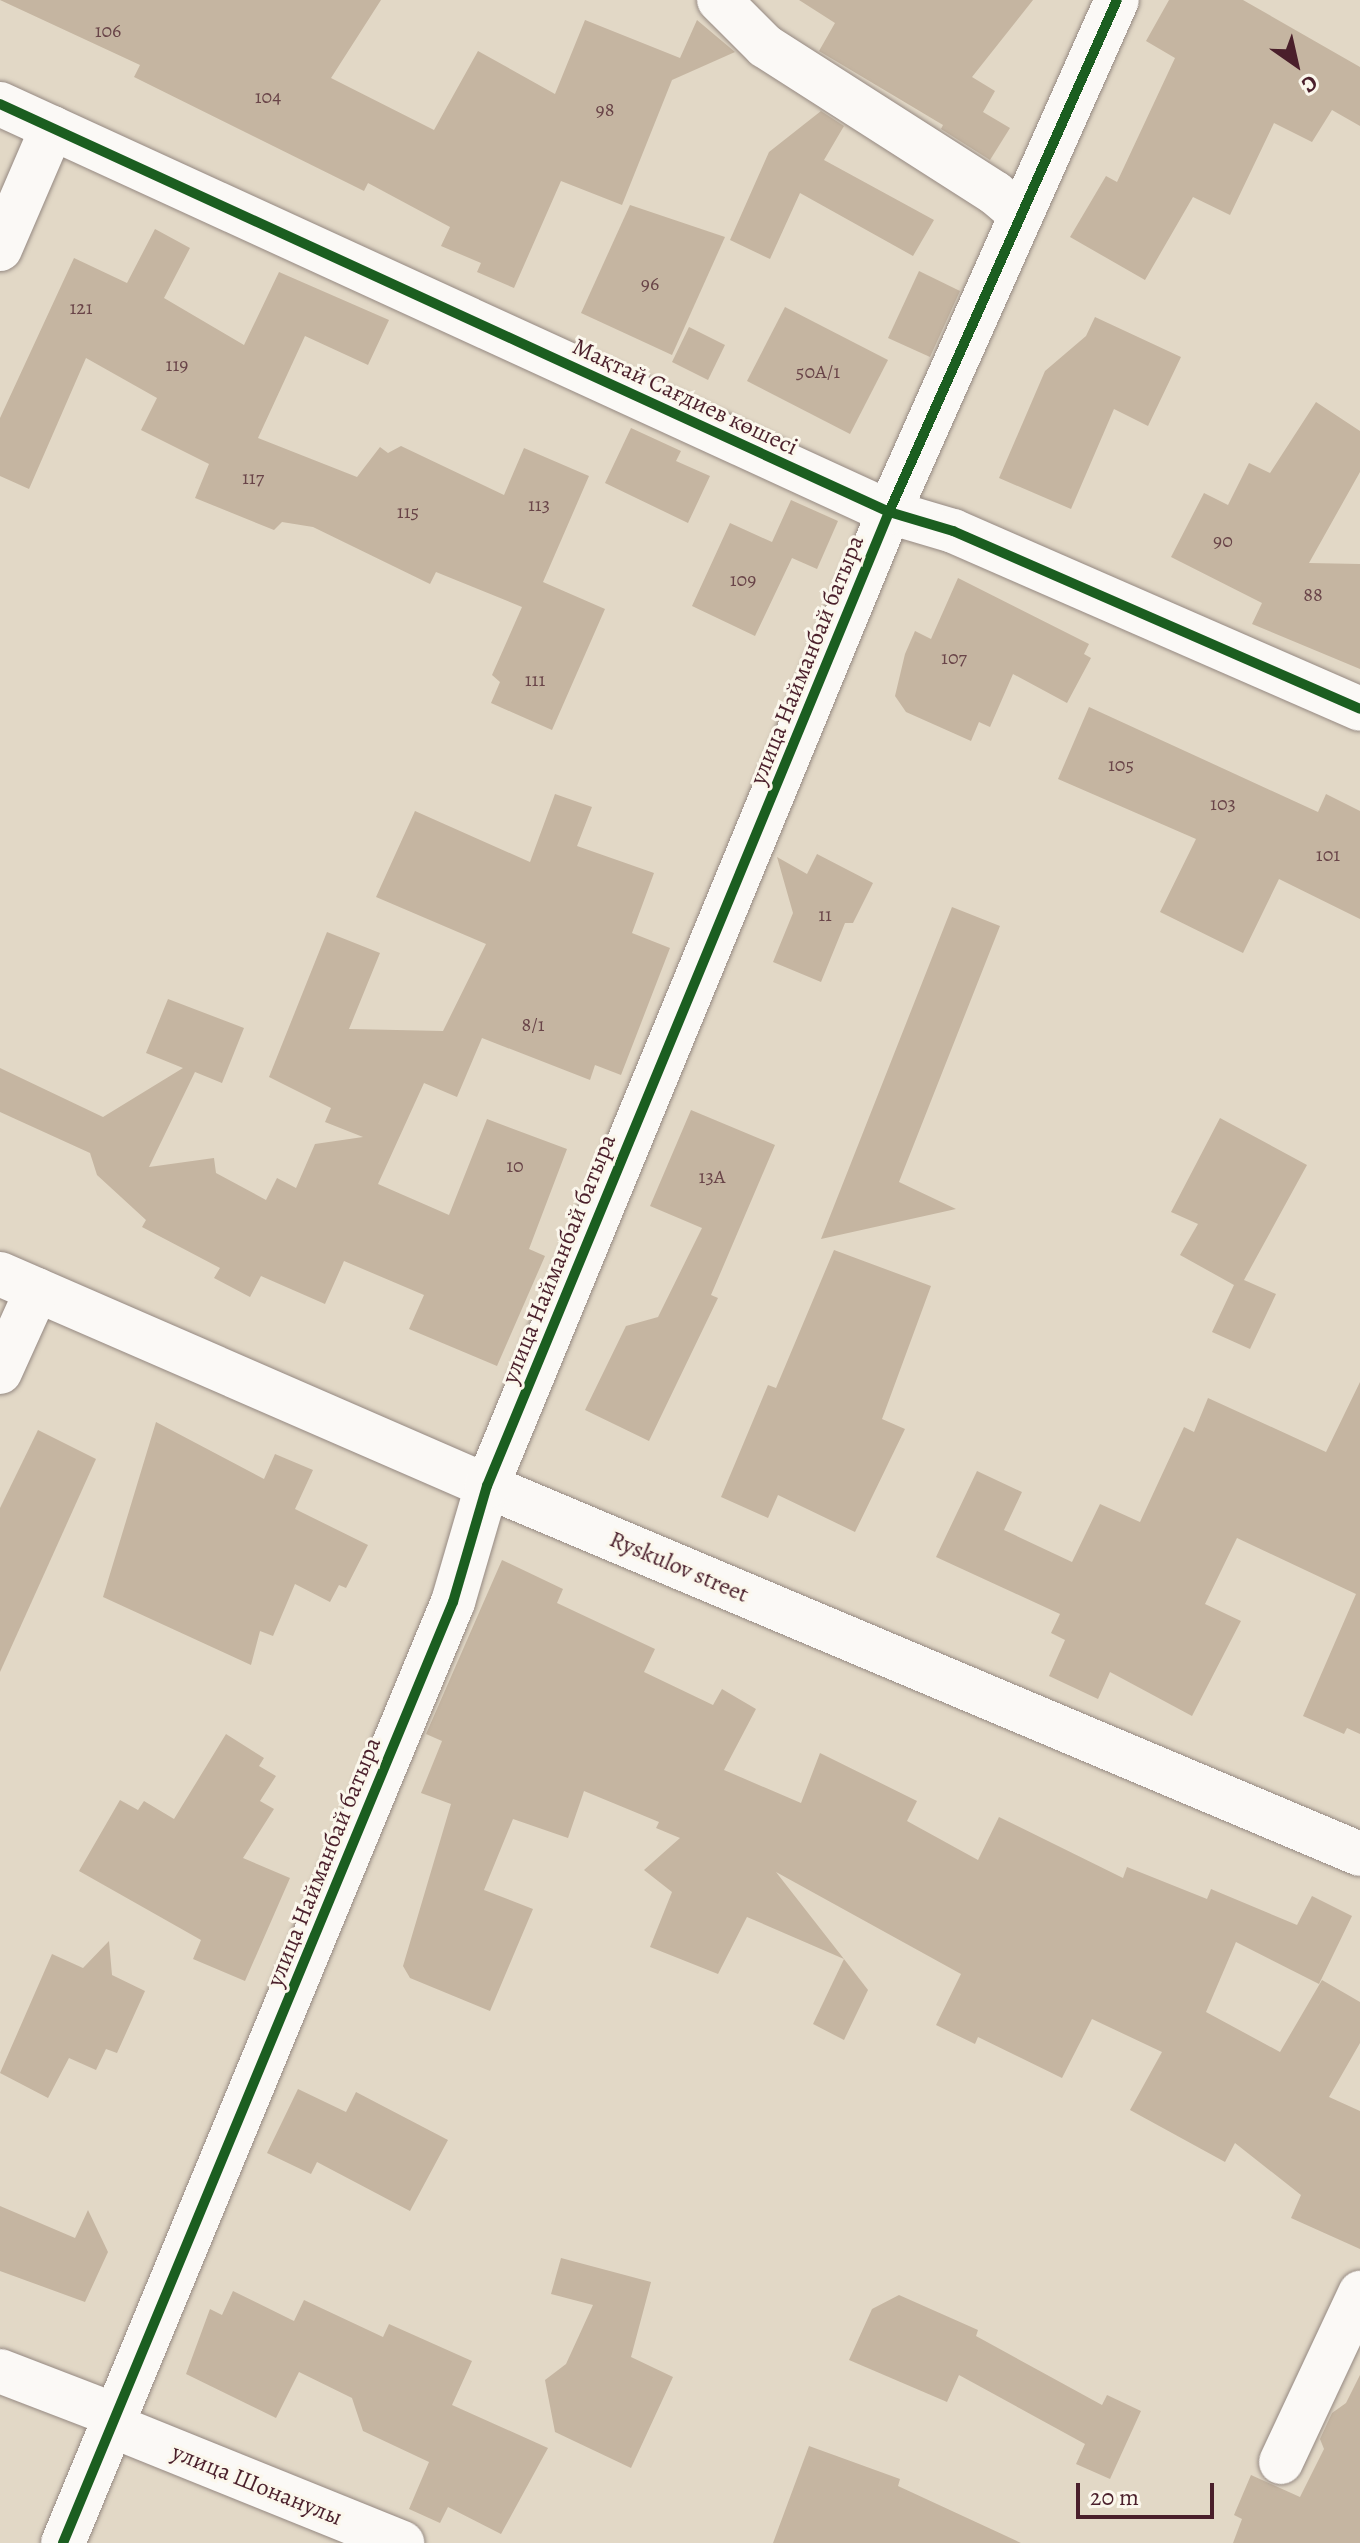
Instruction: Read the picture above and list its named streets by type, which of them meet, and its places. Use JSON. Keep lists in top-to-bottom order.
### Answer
{
  "streets": {
    "street": [
      "Мақтай Сағдиев көшесі",
      "улица Найманбай батыра",
      "Ryskulov street",
      "улица Шонанулы"
    ]
  },
  "crossings": [
    ["Мақтай Сағдиев көшесі", "улица Найманбай батыра"],
    ["улица Найманбай батыра", "Ryskulov street"],
    ["улица Найманбай батыра", "улица Шонанулы"]
  ],
  "house_numbers": [
    "106",
    "104",
    "98",
    "96",
    "121",
    "119",
    "50А/1",
    "117",
    "113",
    "115",
    "90",
    "109",
    "88",
    "107",
    "111",
    "105",
    "103",
    "101",
    "11",
    "8/1",
    "10",
    "13А"
  ],
  "scale_bar": "20 m",
  "north": "bottom right"
}
